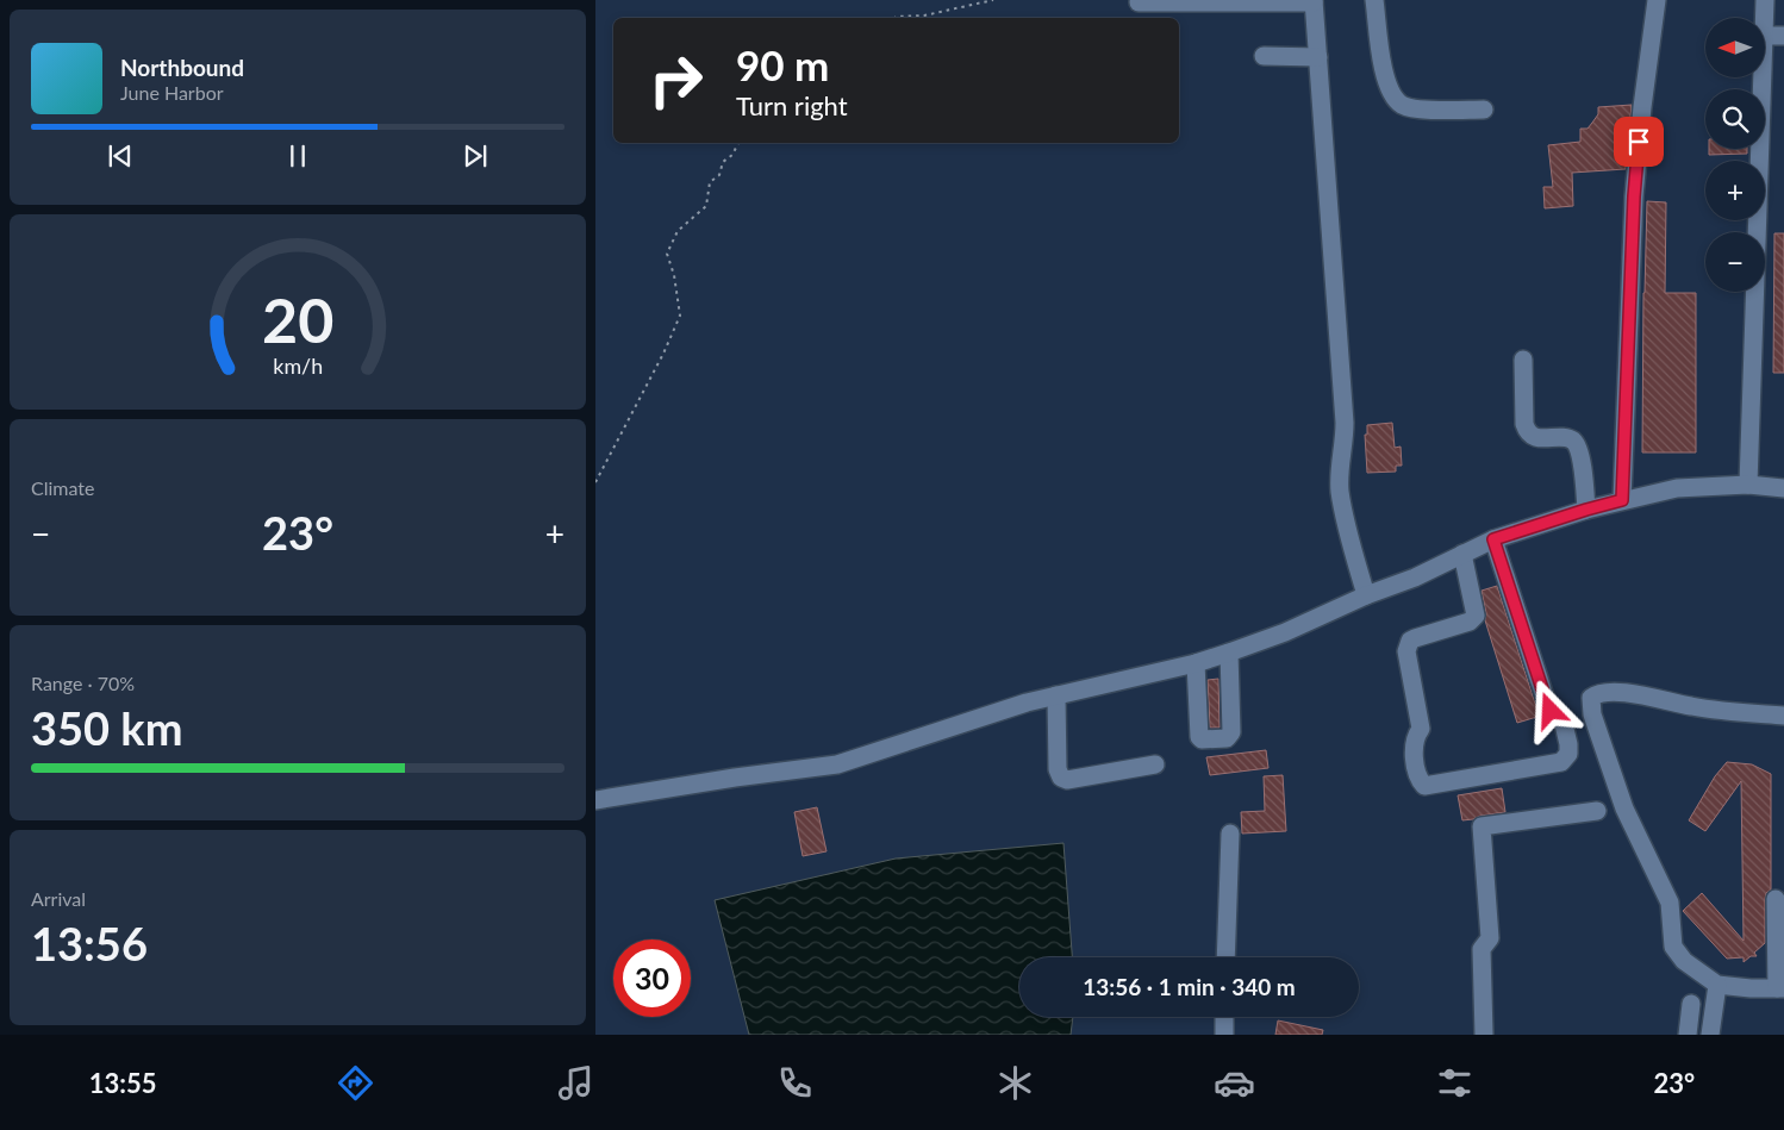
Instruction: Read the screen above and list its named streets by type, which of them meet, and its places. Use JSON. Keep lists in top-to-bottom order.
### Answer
{
  "north": "left",
  "page": {
    "map_buttons": ["+", "−"],
    "turn": ["90 m", "Turn right"],
    "song": ["Northbound", "June Harbor"],
    "tile": [
      "Climate",
      ["Range · 70%", "350 km"],
      ["Arrival", "13:56"]
    ],
    "heat": ["−", "23°", "+"],
    "limit": "30",
    "trip": "13:56 · 1 min · 340 m",
    "tabs": ["13:55", "23°"],
    "gauge": ["20", "km/h"]
  }
}
